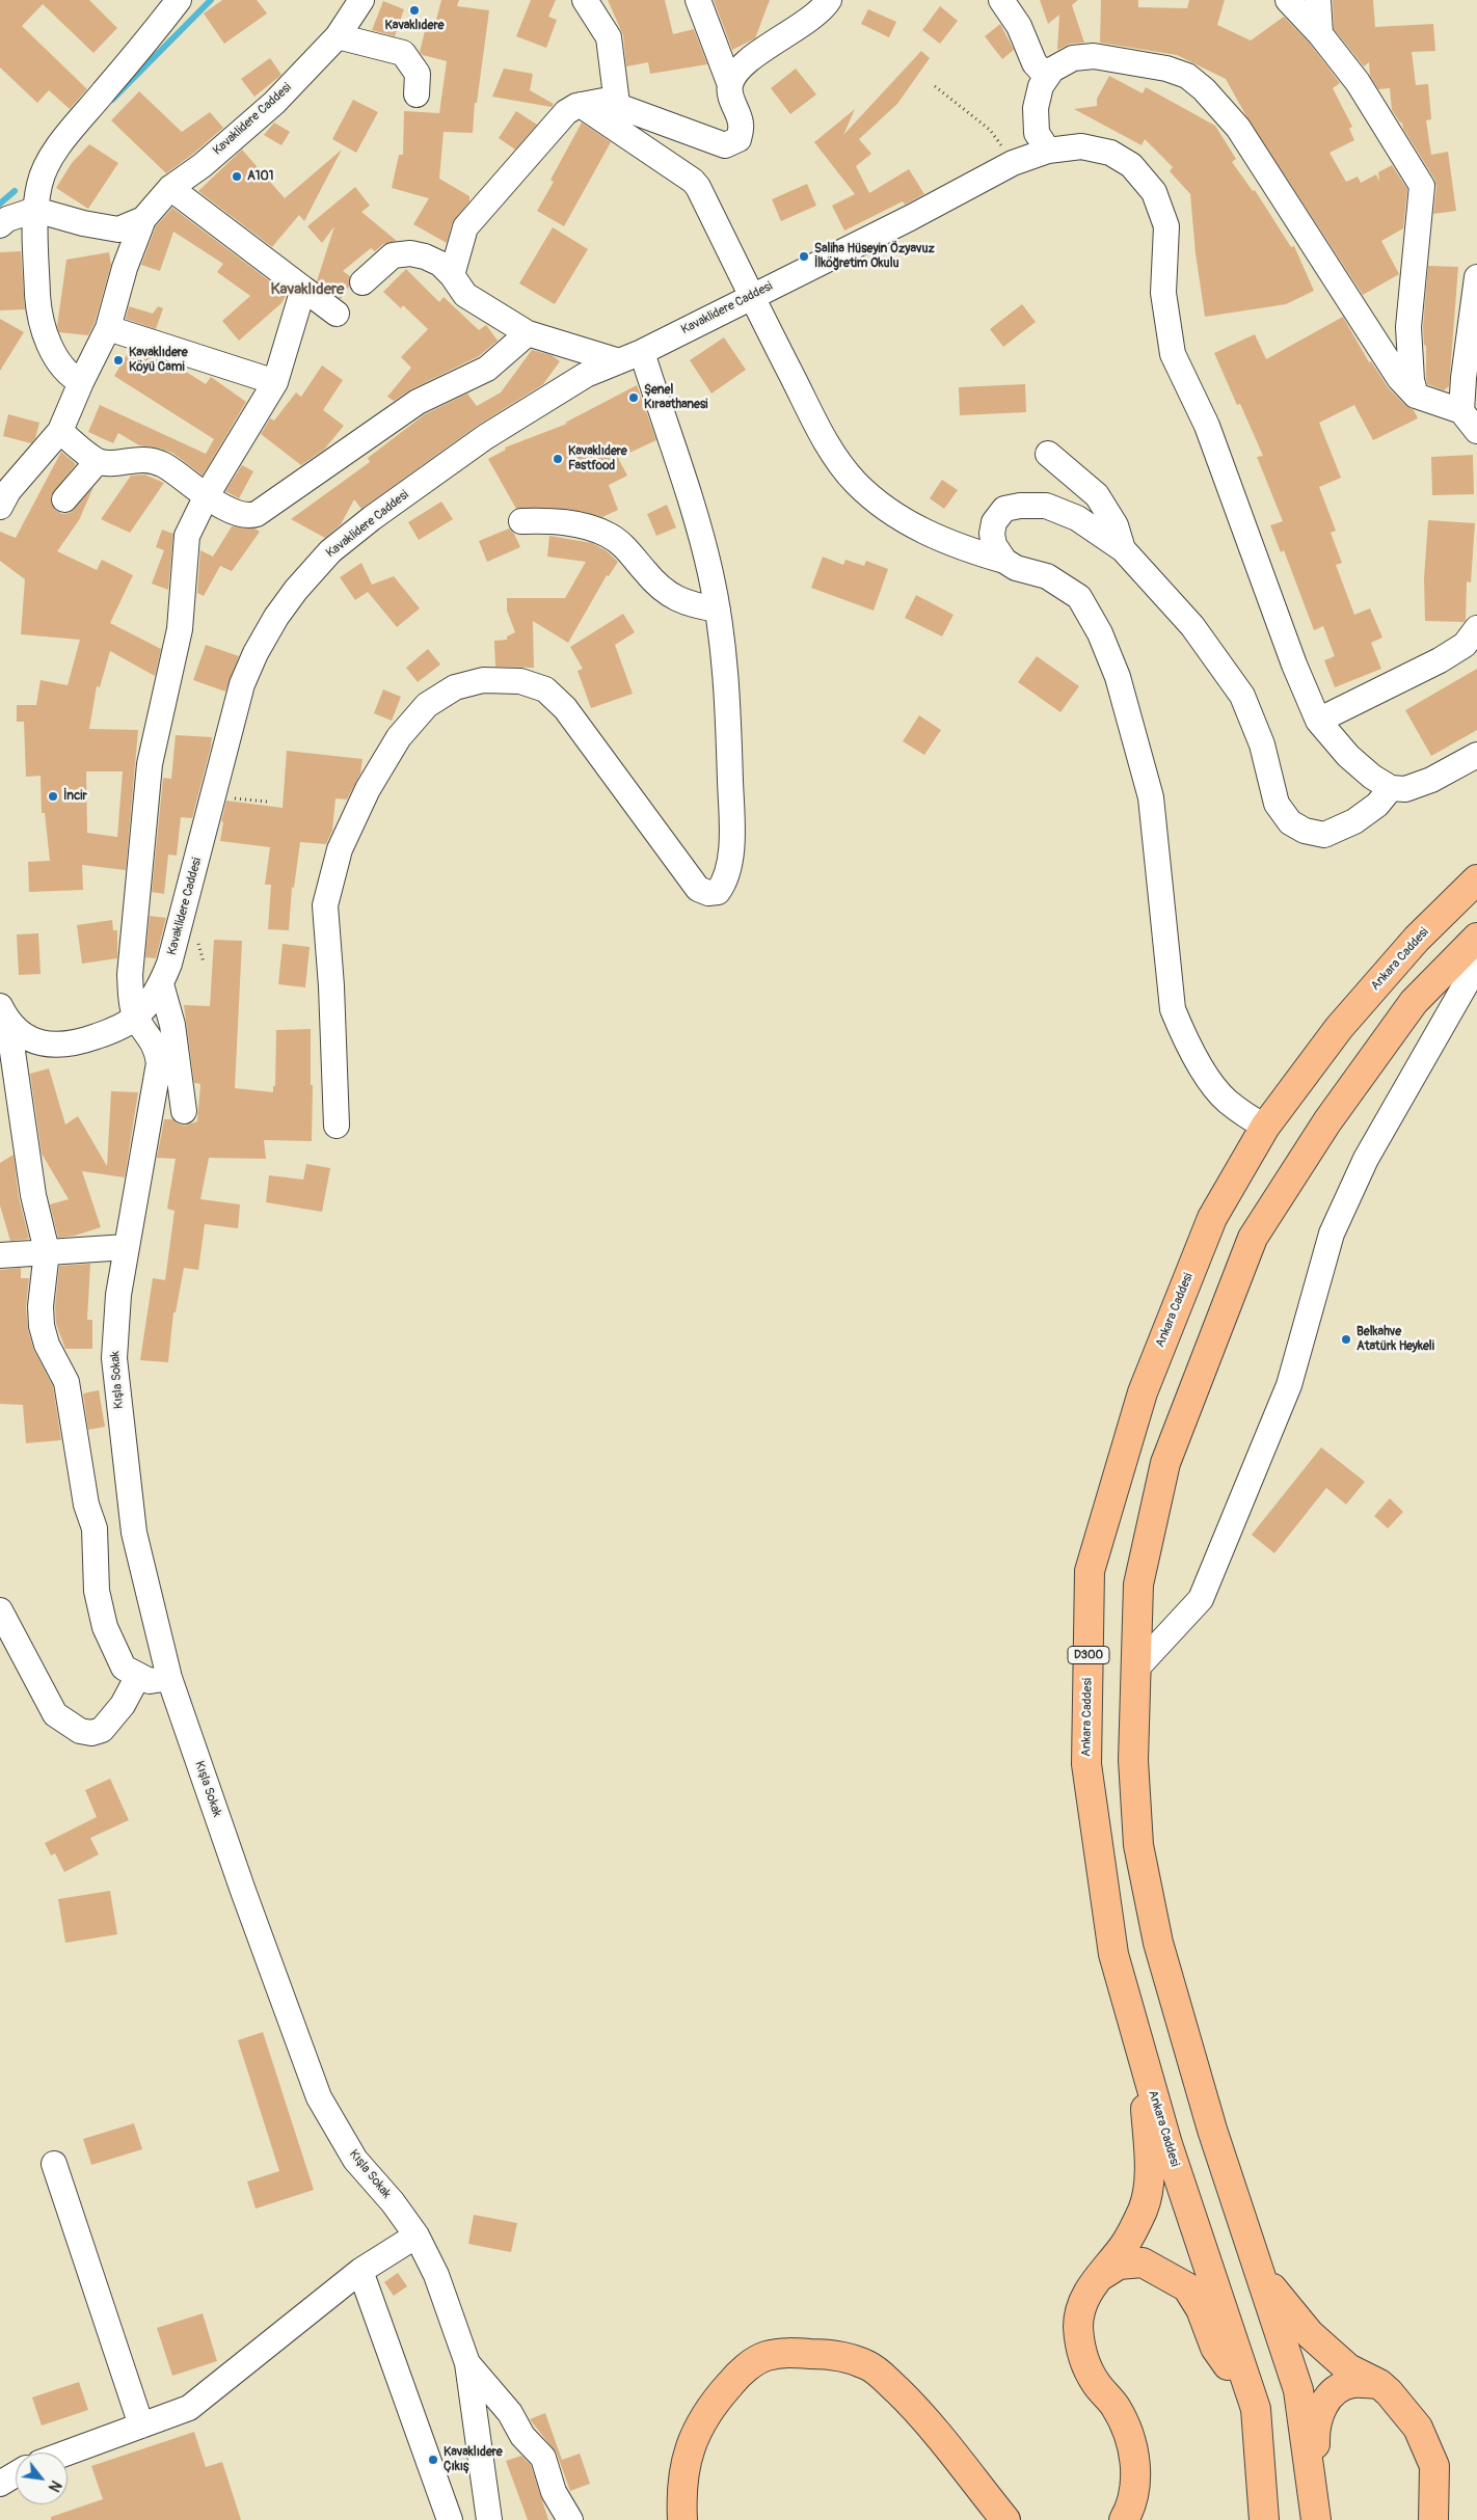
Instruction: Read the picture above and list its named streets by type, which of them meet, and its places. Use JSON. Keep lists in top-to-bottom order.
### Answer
{
  "streets": {
    "highway": ["Ankara Caddesi", "D300"],
    "street": ["Kavaklidere Caddesi", "Kışla Sokak"]
  },
  "crossings": [
    ["Kavaklidere Caddesi", "Kışla Sokak"]
  ],
  "districts": ["Kavaklıdere"],
  "places": [
    "Kavaklıdere",
    "A101",
    "Saliha Hüseyin Özyavuz İlköğretim Okulu",
    "Kavaklıdere Köyü Cami",
    "Şenel Kıraathanesi",
    "Kavaklıdere Fastfood",
    "İncir",
    "Belkahve Atatürk Heykeli",
    "Kavaklıdere Çıkış"
  ],
  "north": "bottom right"
}
